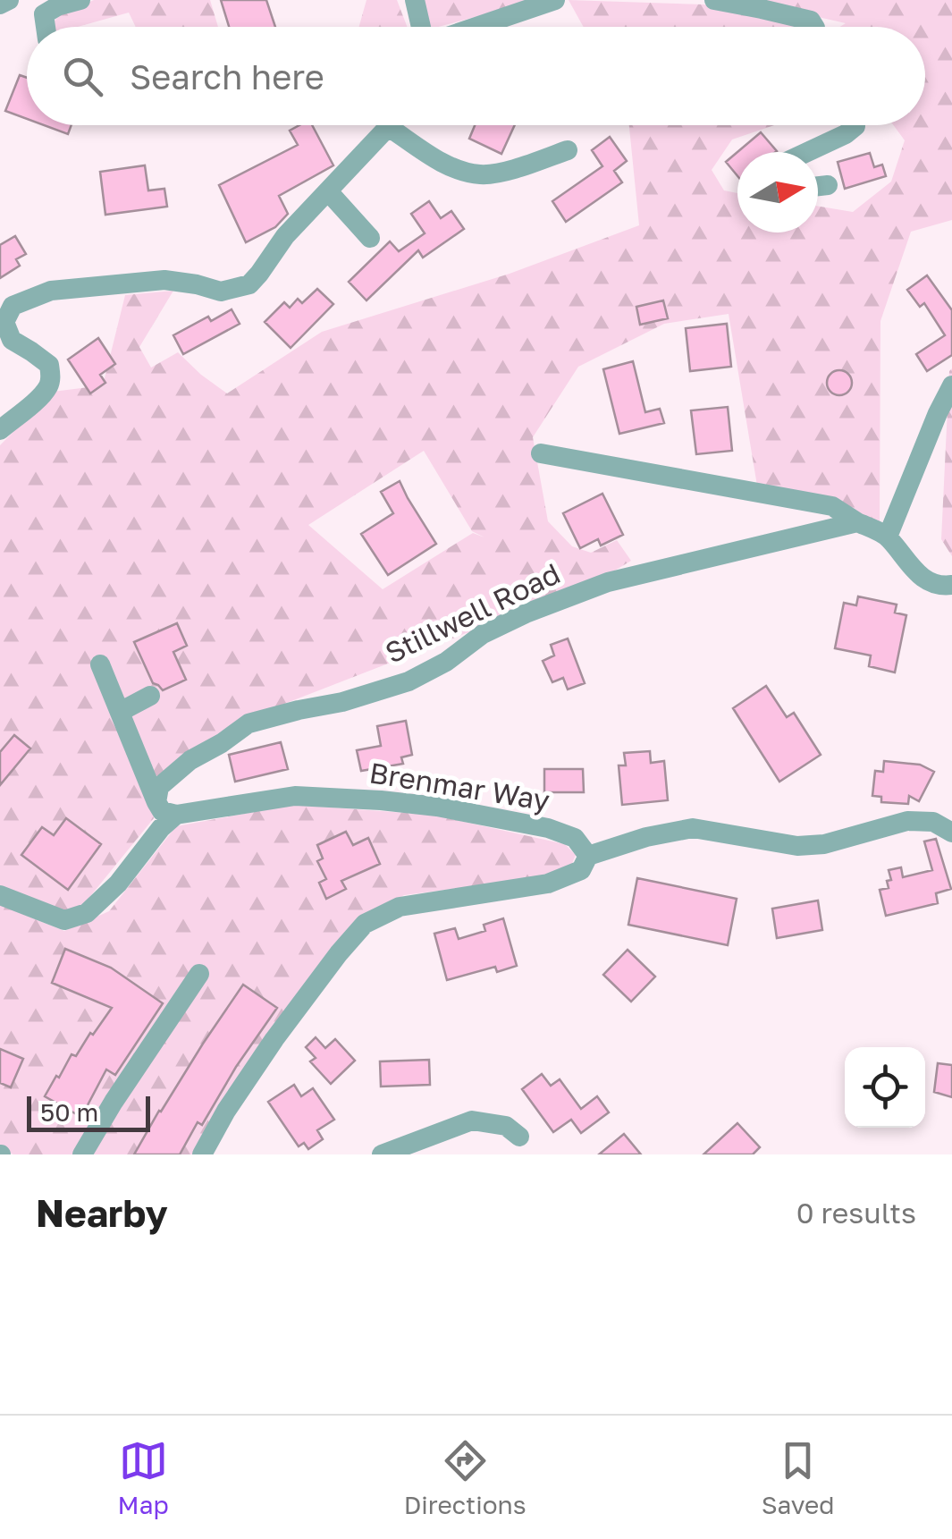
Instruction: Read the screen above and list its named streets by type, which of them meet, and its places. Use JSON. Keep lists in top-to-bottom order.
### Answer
{
  "streets": {
    "street": ["Stillwell Road", "Brenmar Way"]
  },
  "scale_bar": "50 m",
  "north": "right",
  "page": {
    "search": "Search here",
    "scale": "50 m",
    "heading": ["Nearby", "0 results"],
    "nav": ["Map", "Directions", "Saved"]
  }
}
